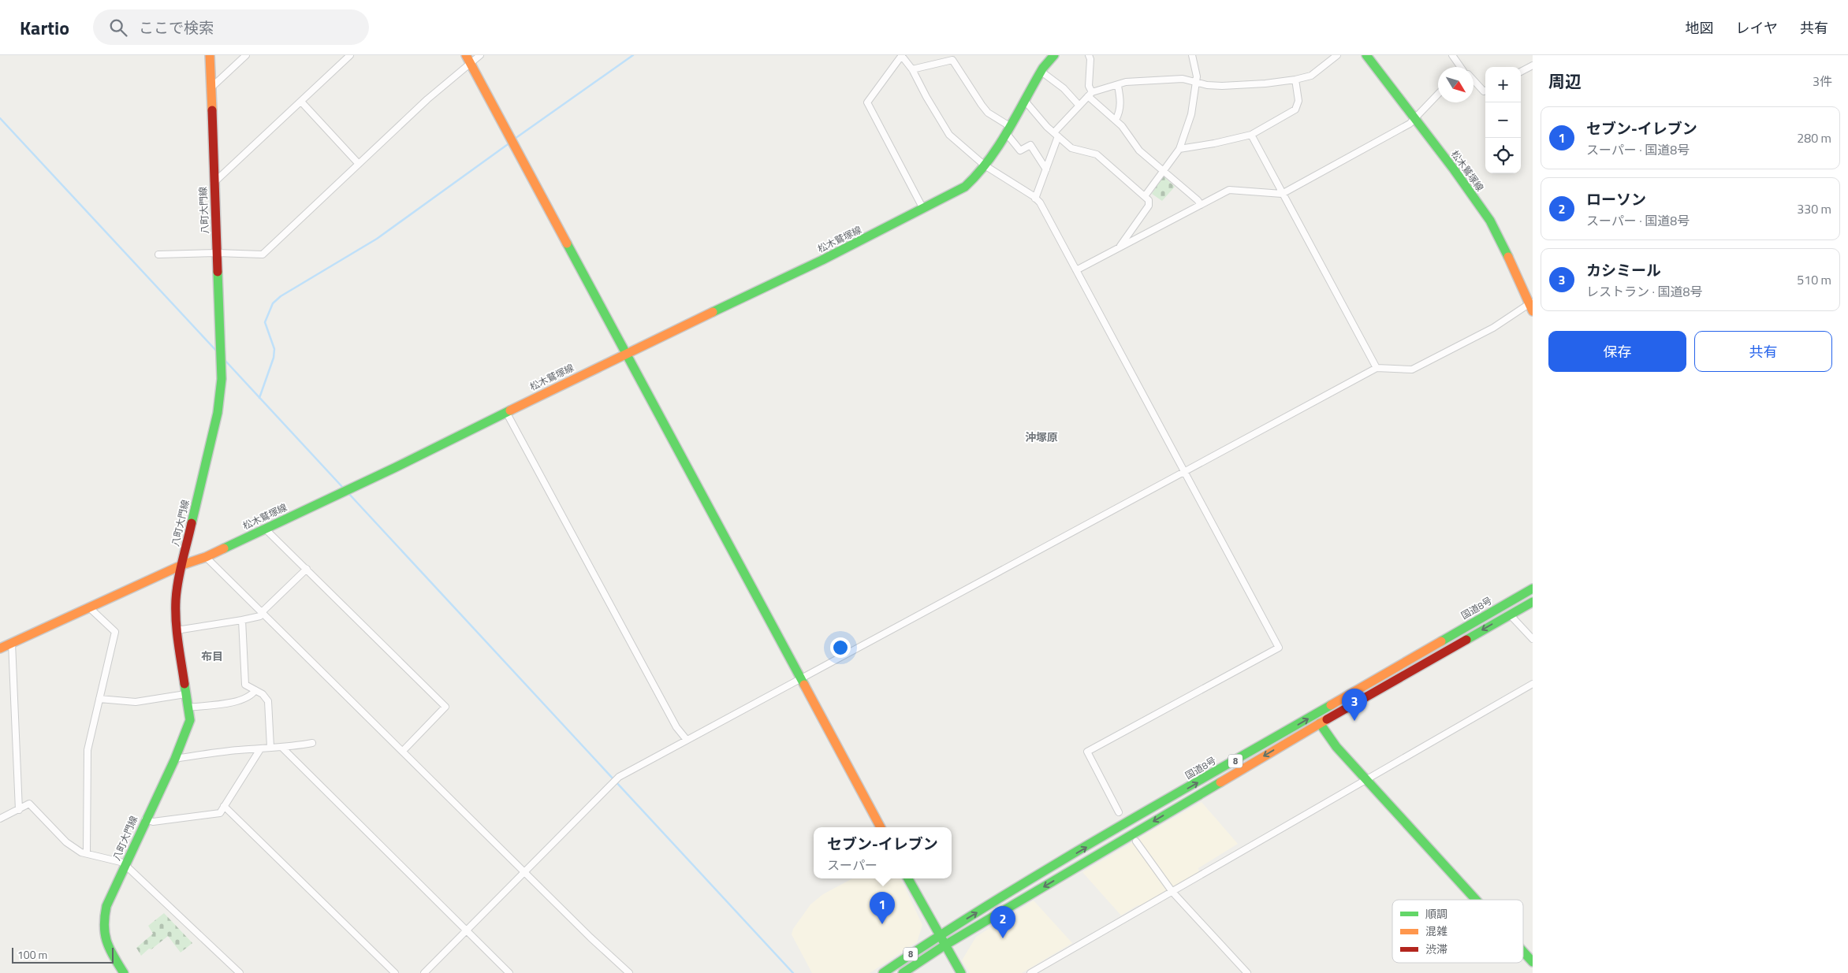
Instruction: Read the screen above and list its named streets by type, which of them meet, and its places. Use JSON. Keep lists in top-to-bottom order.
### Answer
{
  "streets": {
    "main road": [
      "松木鷲塚線",
      "八町大門線",
      "国道8号",
      "8"
    ]
  },
  "crossings": [
    ["松木鷲塚線", "八町大門線"]
  ],
  "districts": ["沖塚原", "布目"],
  "legend": ["順調", "混雑", "渋滞"],
  "scale_bar": "100 m",
  "north": "bottom right",
  "page": {
    "header": "Kartio",
    "search": "ここで検索",
    "nav": ["地図", "レイヤ", "共有"],
    "heading": ["周辺", "3件"],
    "map_buttons": ["+", "−"],
    "list": [
      {
        "mark": "1",
        "name": "セブン-イレブン",
        "note": "スーパー · 国道8号",
        "value": "280 m"
      },
      {
        "mark": "2",
        "name": "ローソン",
        "note": "スーパー · 国道8号",
        "value": "330 m"
      },
      {
        "mark": "3",
        "name": "カシミール",
        "note": "レストラン · 国道8号",
        "value": "510 m"
      }
    ],
    "buttons": ["保存", "共有"],
    "pins": ["3", "1", "2"],
    "popup": ["セブン-イレブン", "スーパー"],
    "scale": "100 m"
  }
}
